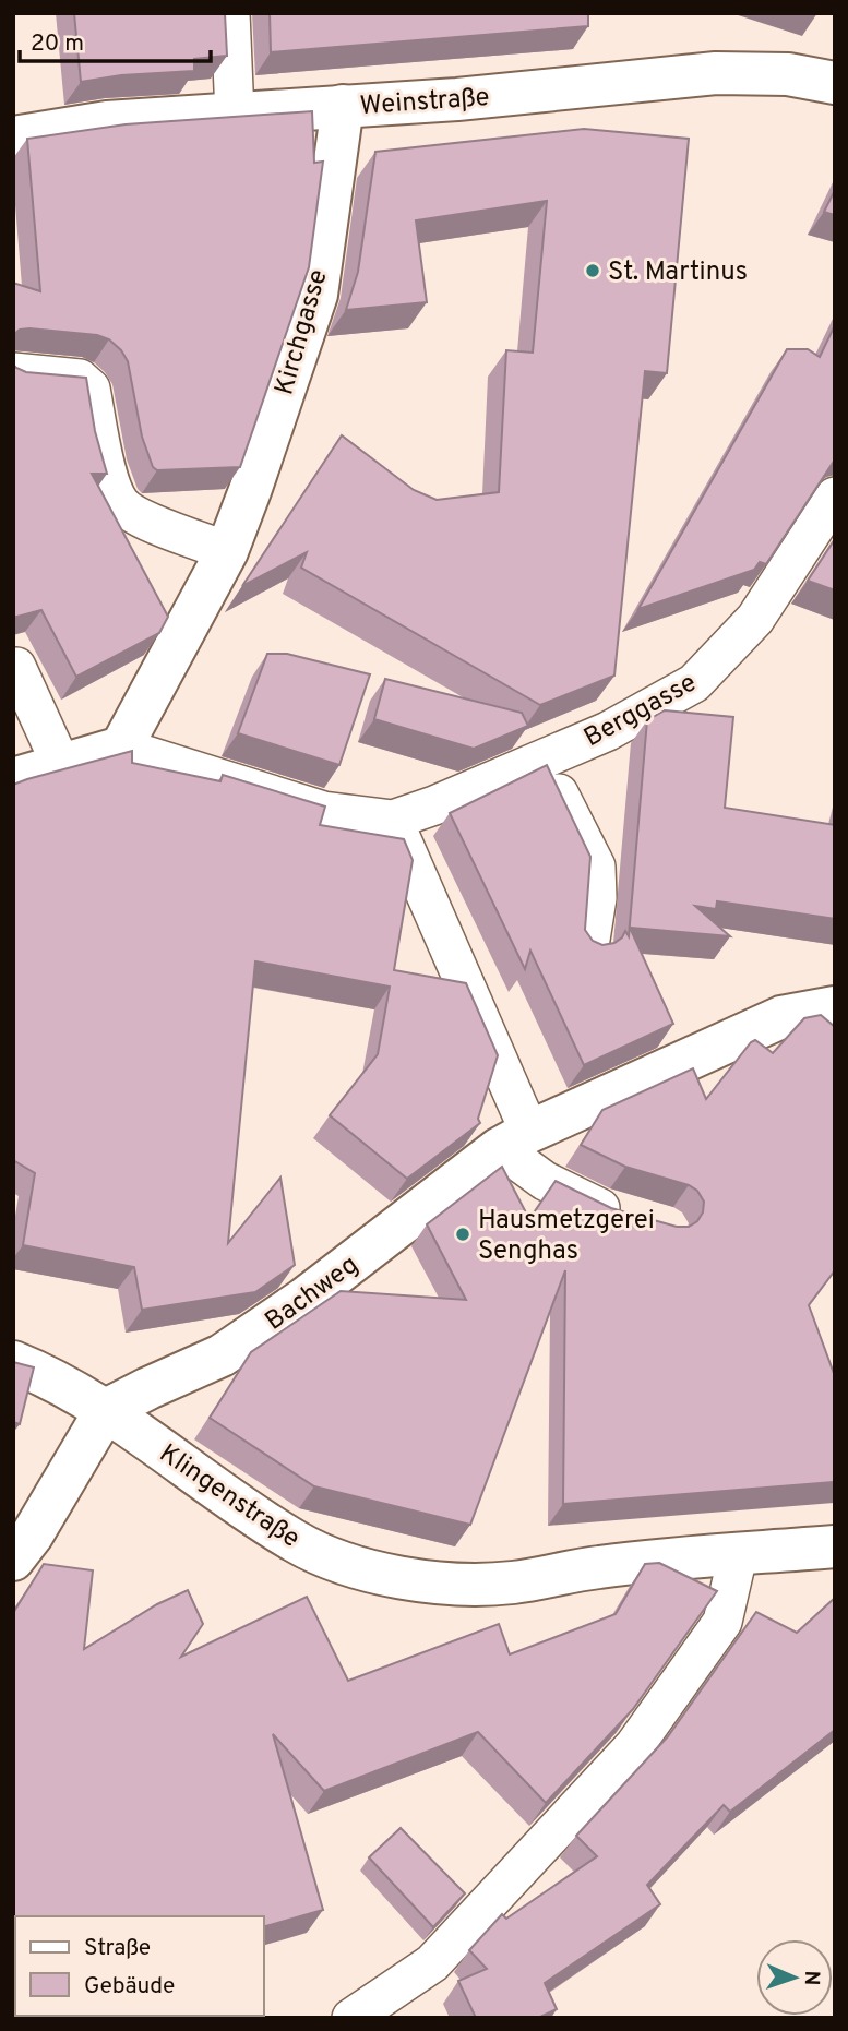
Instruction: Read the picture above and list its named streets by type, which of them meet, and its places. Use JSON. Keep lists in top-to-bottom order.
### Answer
{
  "streets": {
    "street": [
      "Weinstraße",
      "Kirchgasse",
      "Bachweg",
      "Klingenstraße"
    ],
    "lane": ["Berggasse"]
  },
  "crossings": [
    ["Weinstraße", "Kirchgasse"],
    ["Kirchgasse", "Berggasse"],
    ["Bachweg", "Klingenstraße"]
  ],
  "places": ["St. Martinus", "Hausmetzgerei Senghas"],
  "legend": ["Straße", "Gebäude"],
  "scale_bar": "20 m",
  "north": "right"
}
